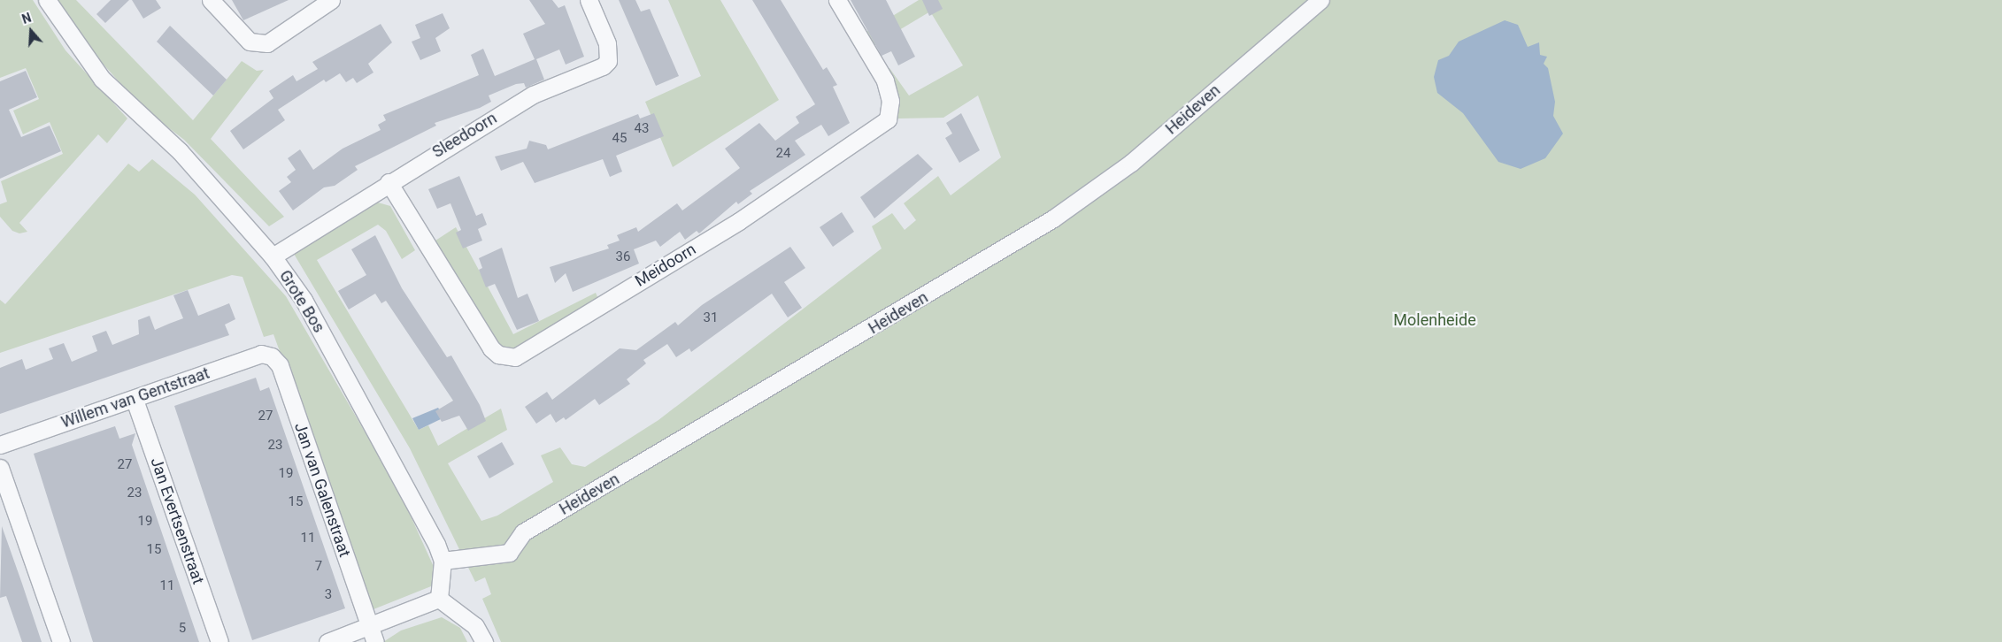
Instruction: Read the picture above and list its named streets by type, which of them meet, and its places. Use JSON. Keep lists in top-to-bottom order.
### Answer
{
  "streets": {
    "street": [
      "Heideven",
      "Sleedoorn",
      "Meidoorn",
      "Grote Bos",
      "Willem van Gentstraat",
      "Jan van Galenstraat",
      "Jan Evertsenstraat"
    ]
  },
  "crossings": [
    ["Heideven", "Grote Bos"],
    ["Sleedoorn", "Meidoorn"],
    ["Sleedoorn", "Grote Bos"],
    ["Willem van Gentstraat", "Jan van Galenstraat"],
    ["Willem van Gentstraat", "Jan Evertsenstraat"]
  ],
  "parks": ["Molenheide"],
  "house_numbers": [
    "43",
    "45",
    "24",
    "36",
    "31",
    "27",
    "23",
    "27",
    "19",
    "23",
    "15",
    "19",
    "11",
    "15",
    "7",
    "11",
    "3",
    "5"
  ],
  "north": "top"
}
